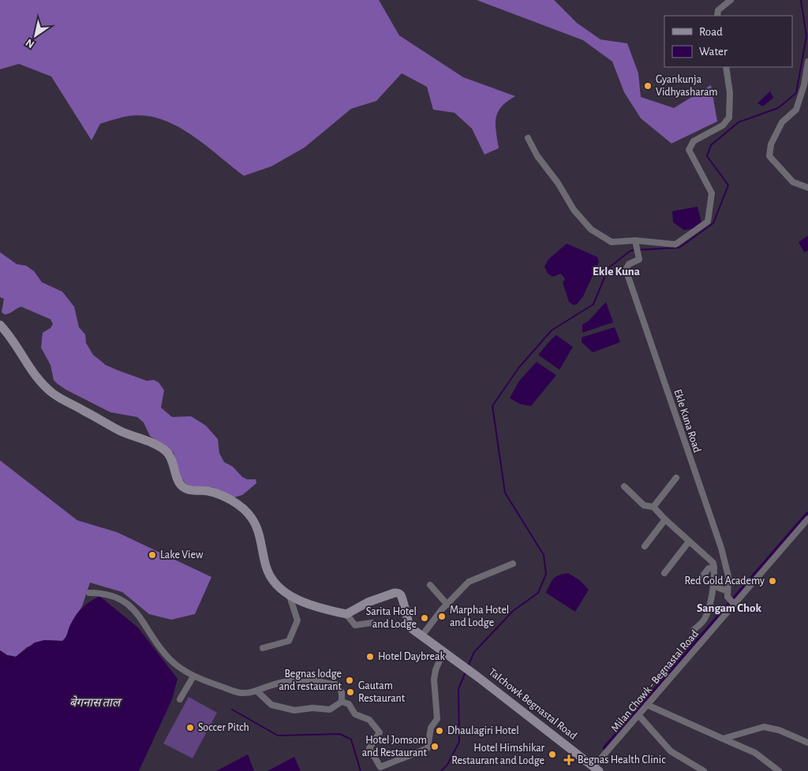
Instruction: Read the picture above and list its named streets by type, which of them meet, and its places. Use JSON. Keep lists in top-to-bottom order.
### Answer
{
  "streets": {
    "main road": ["Talchowk Begnastal Road"],
    "street": ["Ekle Kuna Road", "Milan Chowk - Begnastal Road"]
  },
  "crossings": [
    ["Milan Chowk - Begnastal Road", "Talchowk Begnastal Road"]
  ],
  "districts": ["Ekle Kuna", "Sangam Chok"],
  "water": ["बेगनास ताल"],
  "places": {
    "other": [
      "Gyankunja Vidhyasharam",
      "Lake View",
      "Red Gold Academy",
      "Marpha Hotel and Lodge",
      "Sarita Hotel and Lodge",
      "Hotel Daybreak",
      "Begnas lodge and restaurant",
      "Gautam Restaurant",
      "Soccer Pitch",
      "Dhaulagiri Hotel",
      "Hotel Jomsom and Restaurant",
      "Hotel Himshikar Restaurant and Lodge"
    ],
    "health": ["Begnas Health Clinic"]
  },
  "legend": ["Road", "Water"],
  "north": "bottom left"
}
